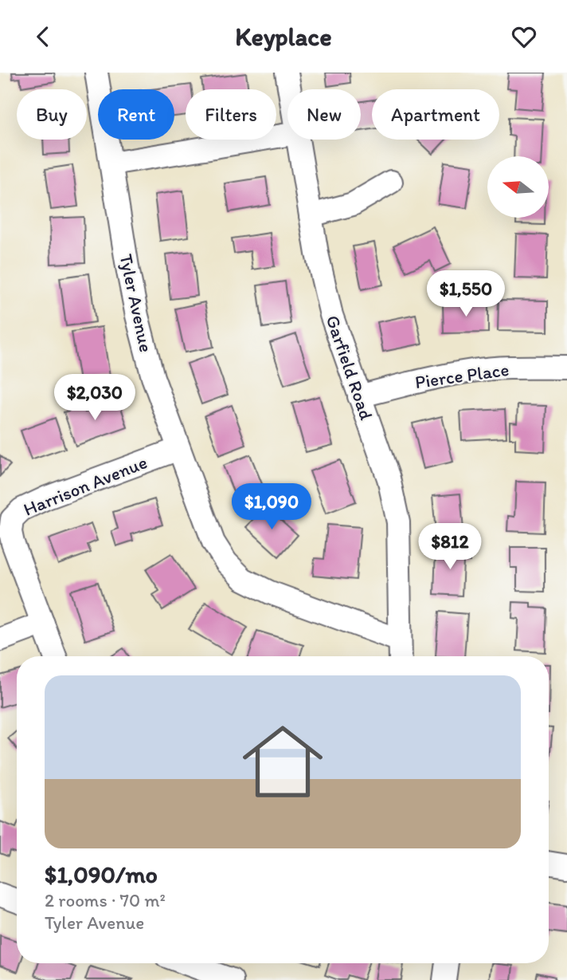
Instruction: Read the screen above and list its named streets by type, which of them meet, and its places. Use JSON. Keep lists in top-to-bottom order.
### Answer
{
  "streets": {
    "street": [
      "Tyler Avenue",
      "Garfield Road",
      "Pierce Place",
      "Harrison Avenue"
    ]
  },
  "crossings": [
    ["Tyler Avenue", "Garfield Road"],
    ["Tyler Avenue", "Harrison Avenue"],
    ["Garfield Road", "Pierce Place"]
  ],
  "north": "left",
  "page": {
    "header": "Keyplace",
    "chip": [
      "Buy",
      "Rent",
      "Filters",
      "New",
      "Apartment"
    ],
    "price": [
      "$1,550",
      "$2,030",
      "$1,090",
      "$812"
    ],
    "list": [
      {
        "name": "$1,090/mo",
        "note": "2 rooms · 70 m² · Tyler Avenue"
      }
    ]
  }
}
